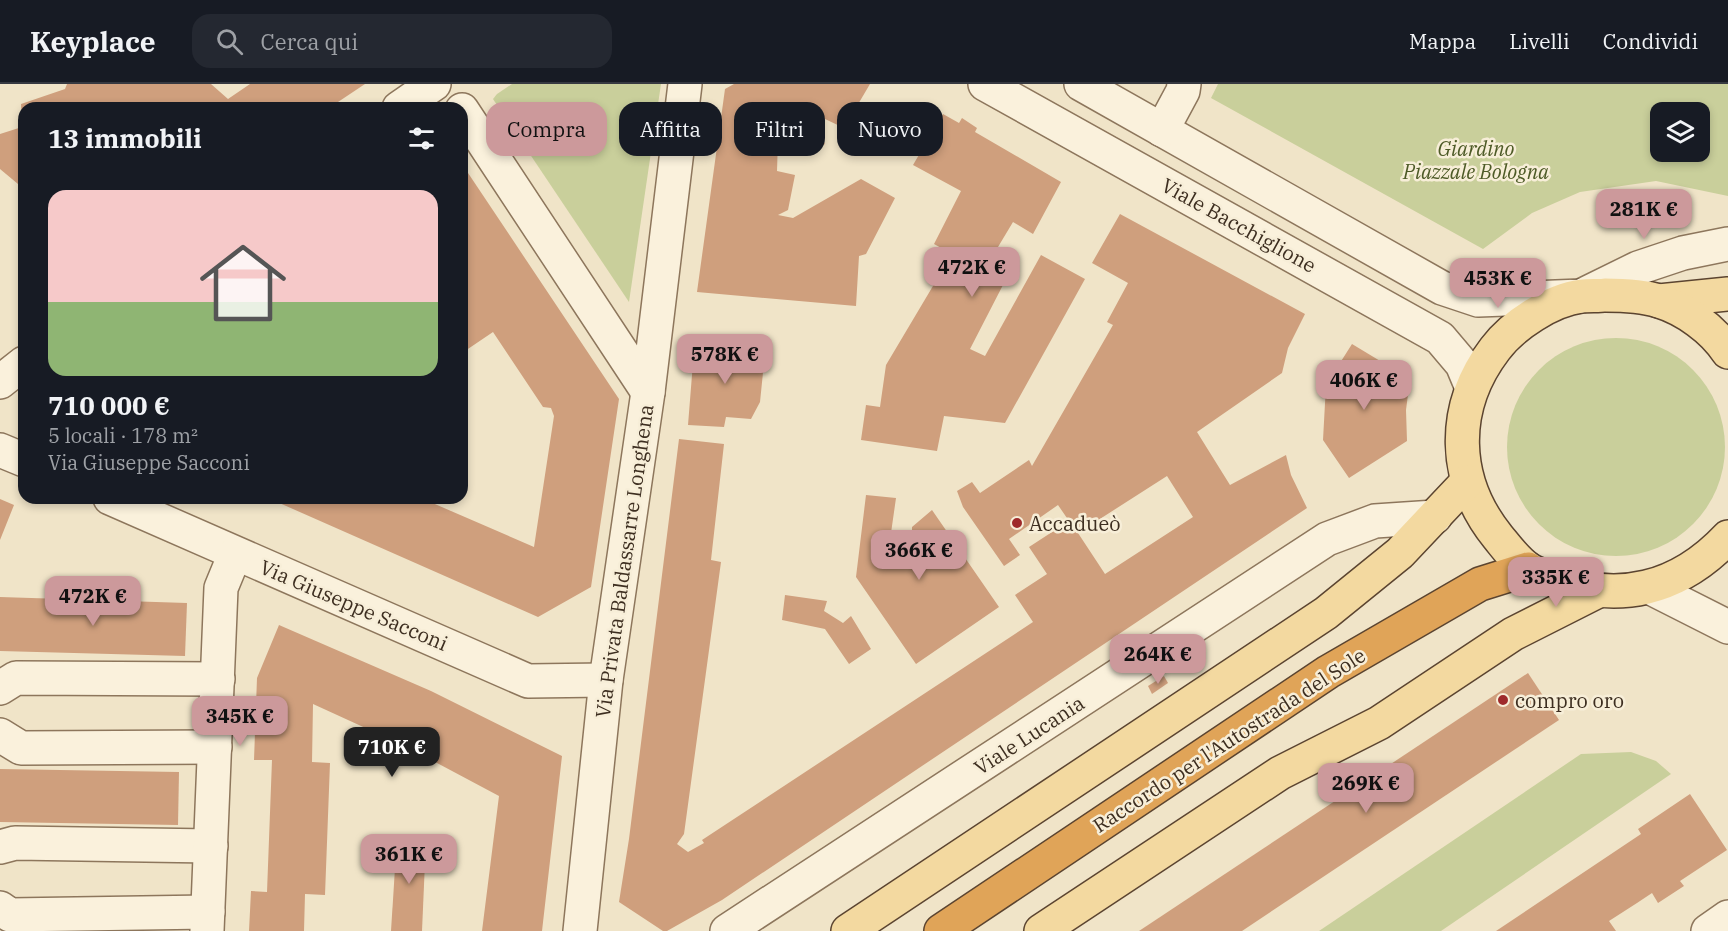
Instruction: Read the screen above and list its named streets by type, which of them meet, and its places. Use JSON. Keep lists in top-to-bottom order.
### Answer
{
  "streets": {
    "highway": ["Raccordo per l'Autostrada del Sole"],
    "street": [
      "Viale Bacchiglione",
      "Via Privata Baldassarre Longhena",
      "Via Giuseppe Sacconi",
      "Viale Lucania"
    ]
  },
  "crossings": [
    ["Via Privata Baldassarre Longhena", "Via Giuseppe Sacconi"]
  ],
  "parks": ["Giardino Piazzale Bologna"],
  "places": ["Accadueò", "compro oro"],
  "page": {
    "header": "Keyplace",
    "search": "Cerca qui",
    "nav": ["Mappa", "Livelli", "Condividi"],
    "chip": [
      "Compra",
      "Affitta",
      "Filtri",
      "Nuovo"
    ],
    "heading": "13 immobili",
    "list": [
      {
        "name": "710 000 €",
        "note": "5 locali · 178 m² · Via Giuseppe Sacconi"
      }
    ],
    "price": [
      "281K €",
      "472K €",
      "453K €",
      "578K €",
      "406K €",
      "366K €",
      "335K €",
      "472K €",
      "264K €",
      "345K €",
      "710K €",
      "269K €",
      "361K €"
    ]
  }
}
